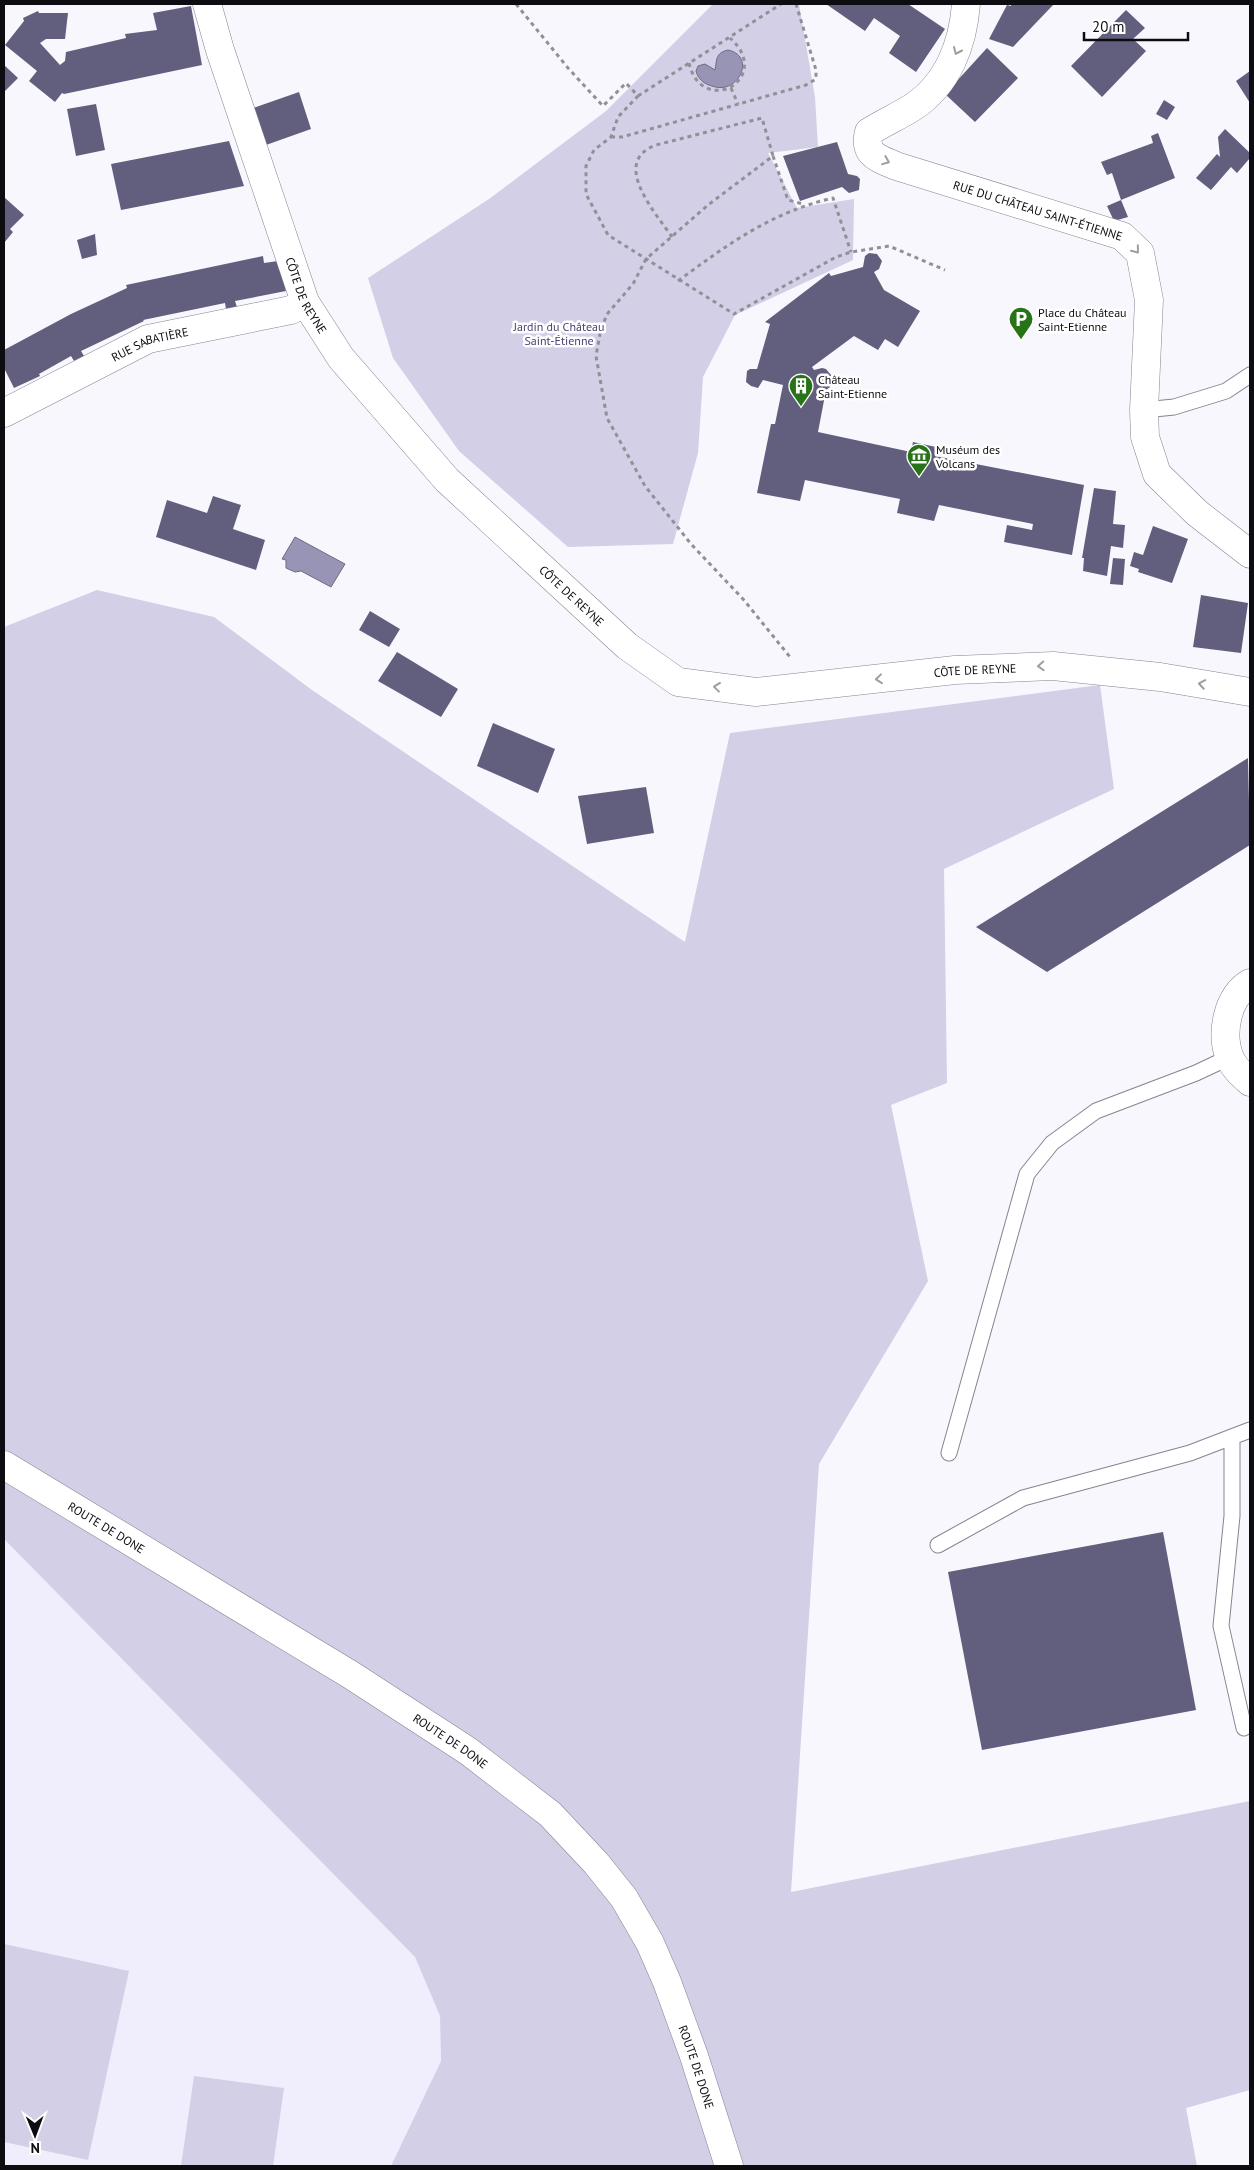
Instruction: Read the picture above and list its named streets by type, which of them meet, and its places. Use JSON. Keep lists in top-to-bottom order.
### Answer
{
  "streets": {
    "street": [
      "RUE DU CHÂTEAU SAINT-ÉTIENNE",
      "CÔTE DE REYNE",
      "RUE SABATIÈRE",
      "ROUTE DE DONE"
    ]
  },
  "crossings": [
    ["CÔTE DE REYNE", "RUE SABATIÈRE"]
  ],
  "one_way": ["CÔTE DE REYNE"],
  "parks": ["Jardin du Château Saint-Étienne"],
  "places": {
    "parking": ["Place du Château Saint-Etienne"],
    "building": ["Château Saint-Etienne"],
    "museum": ["Muséum des Volcans"]
  },
  "scale_bar": "20 m",
  "north": "bottom"
}
